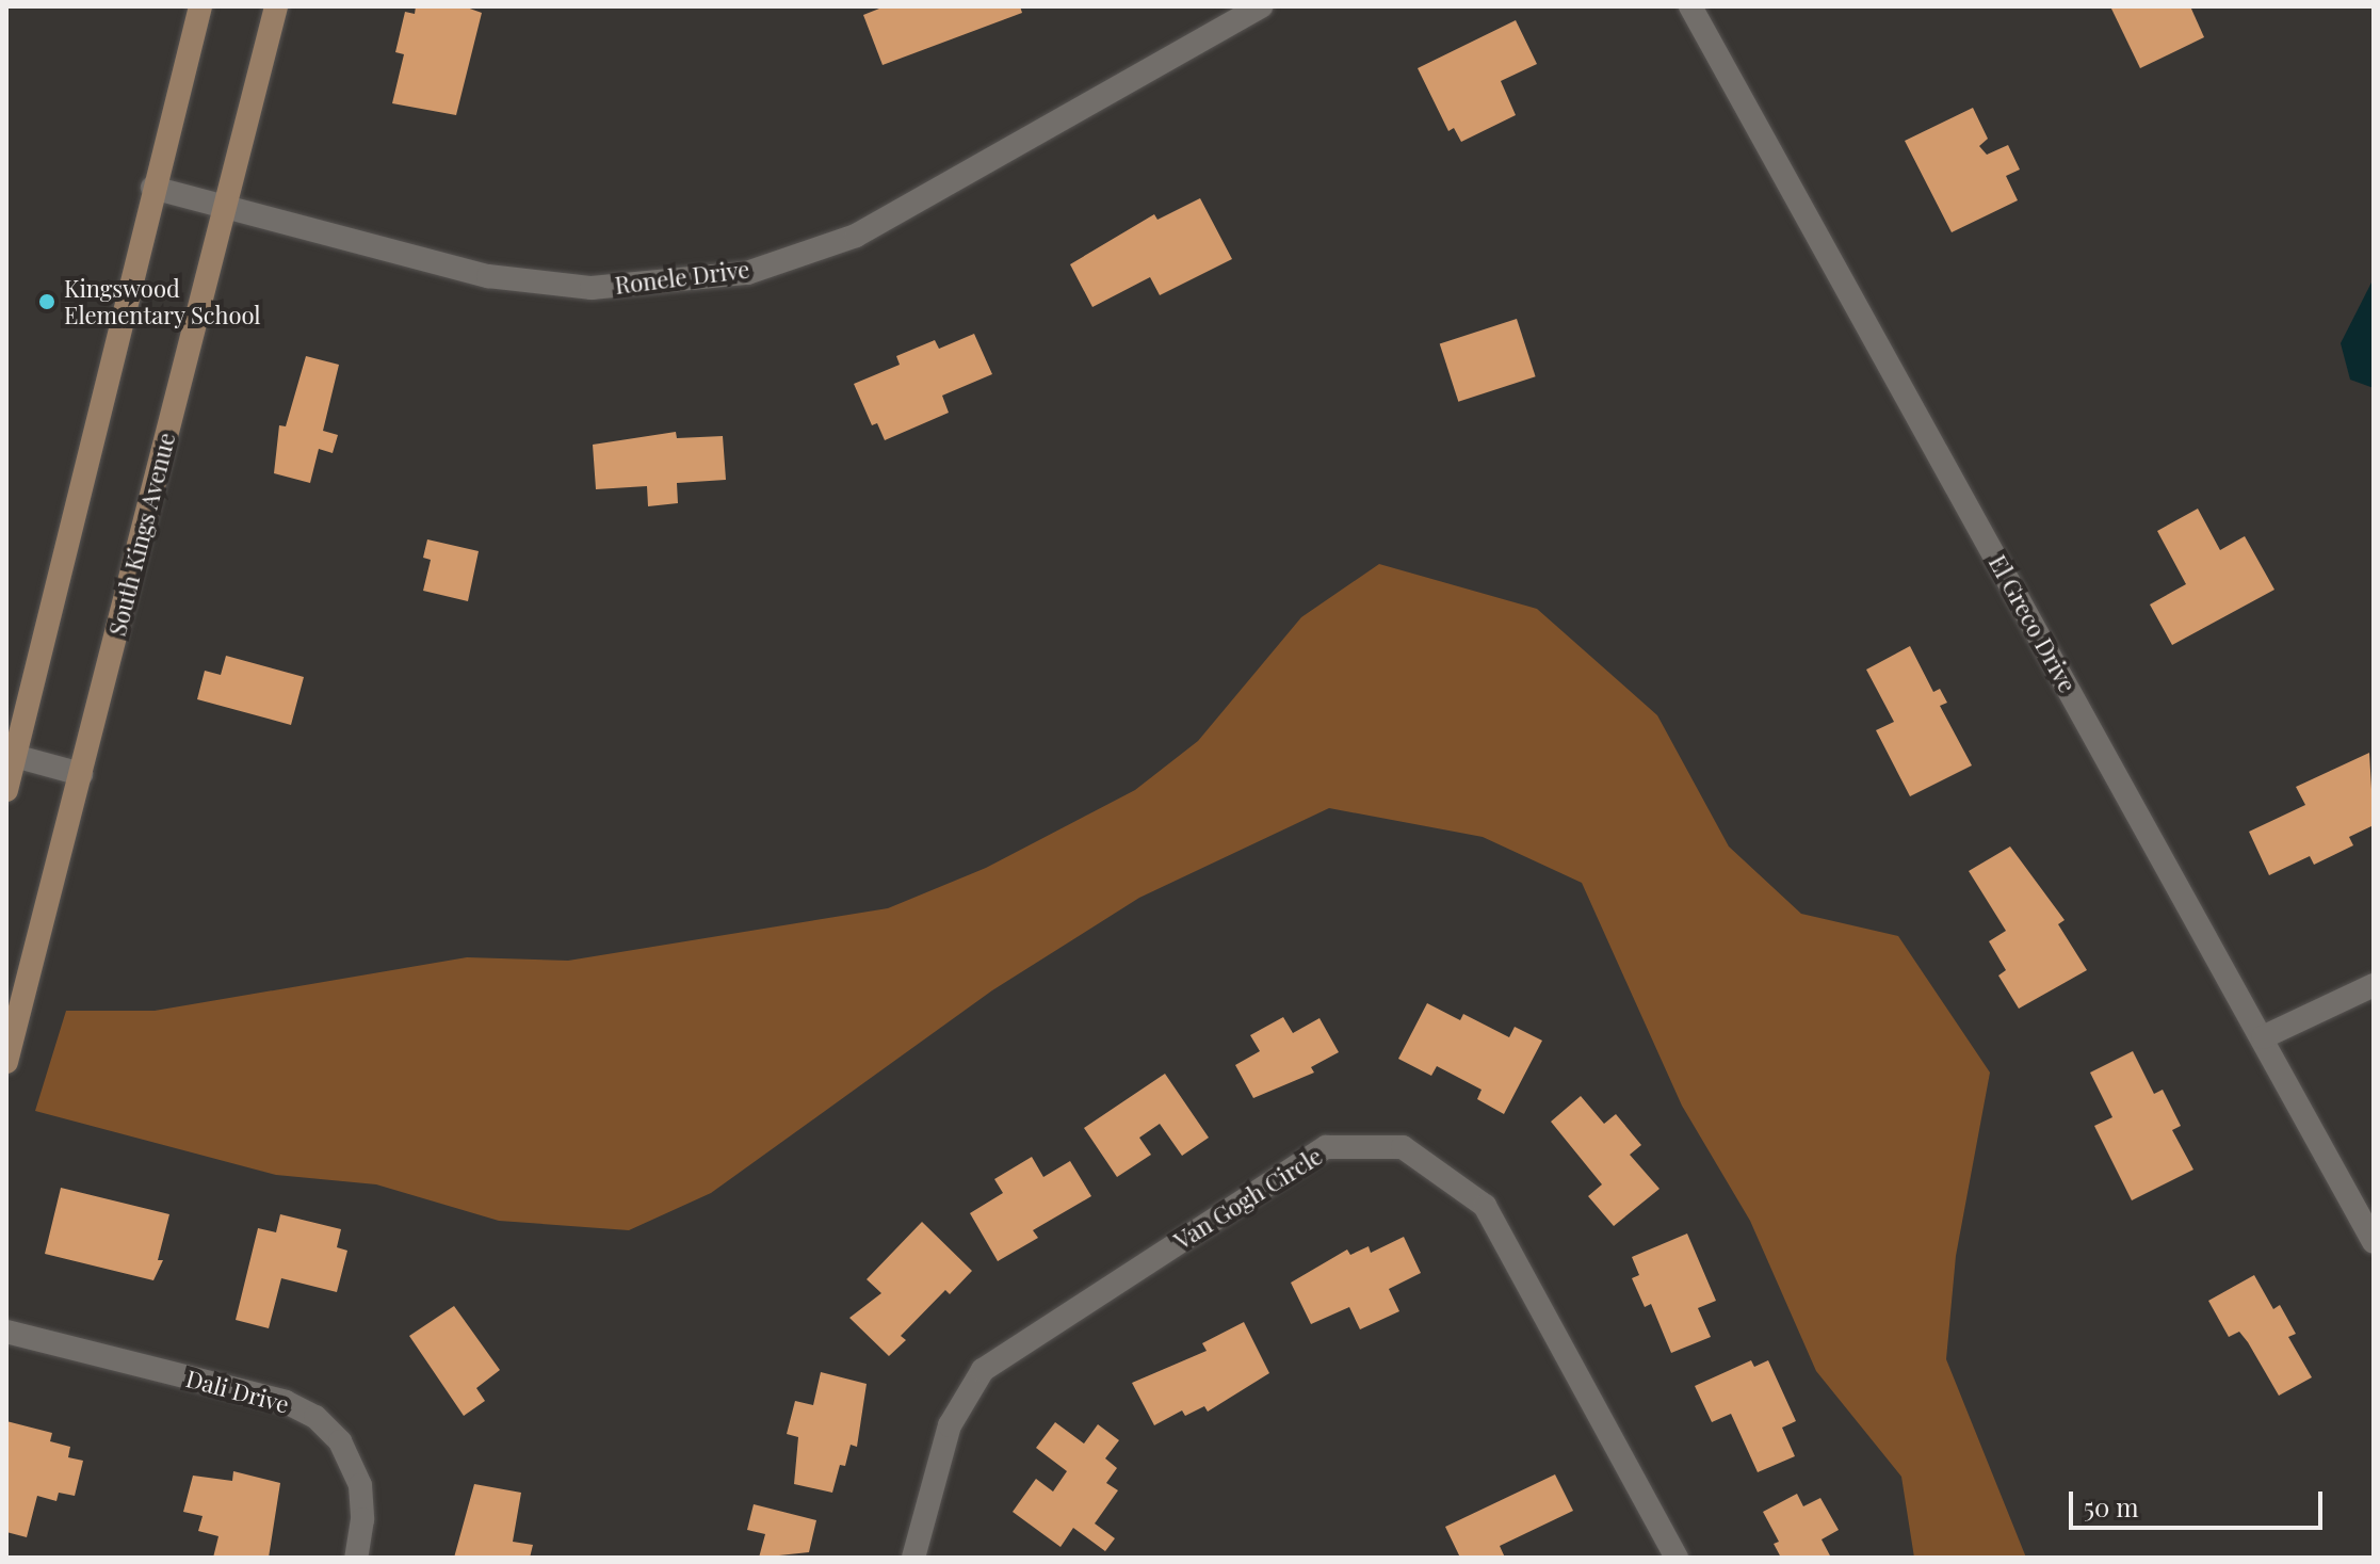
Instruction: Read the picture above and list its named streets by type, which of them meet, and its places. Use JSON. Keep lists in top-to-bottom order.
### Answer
{
  "streets": {
    "main road": ["South Kings Avenue"],
    "street": [
      "Ronele Drive",
      "El Greco Drive",
      "Van Gogh Circle",
      "Dali Drive"
    ]
  },
  "crossings": [
    ["Ronele Drive", "South Kings Avenue"]
  ],
  "places": ["Kingswood Elementary School"],
  "scale_bar": "50 m"
}
